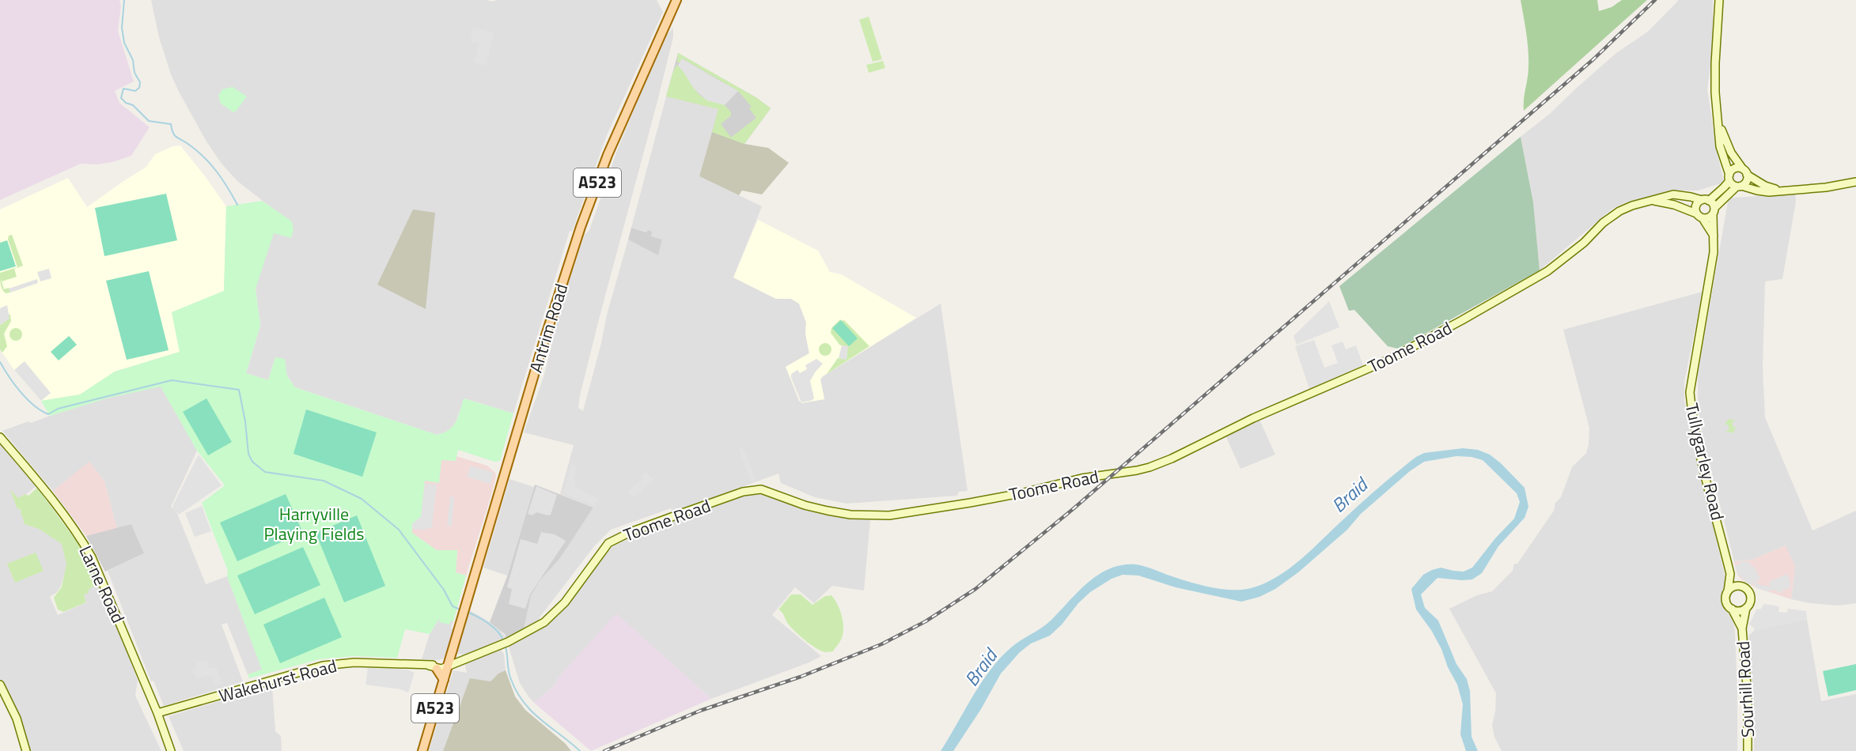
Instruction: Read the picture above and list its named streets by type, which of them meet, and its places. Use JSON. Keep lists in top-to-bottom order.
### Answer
{
  "streets": {
    "main road": [
      "A523",
      "Antrim Road",
      "Toome Road",
      "Tullygarley Road",
      "Larne Road",
      "Wakehurst Road",
      "Sourhill Road"
    ]
  },
  "crossings": [
    ["A523", "Antrim Road"],
    ["A523", "Toome Road"],
    ["A523", "Wakehurst Road"],
    ["Antrim Road", "Toome Road"],
    ["Antrim Road", "Wakehurst Road"],
    ["Toome Road", "Tullygarley Road"],
    ["Toome Road", "Wakehurst Road"],
    ["Tullygarley Road", "Sourhill Road"],
    ["Larne Road", "Wakehurst Road"]
  ],
  "water": ["Braid"],
  "parks": ["Harryville Playing Fields"]
}
